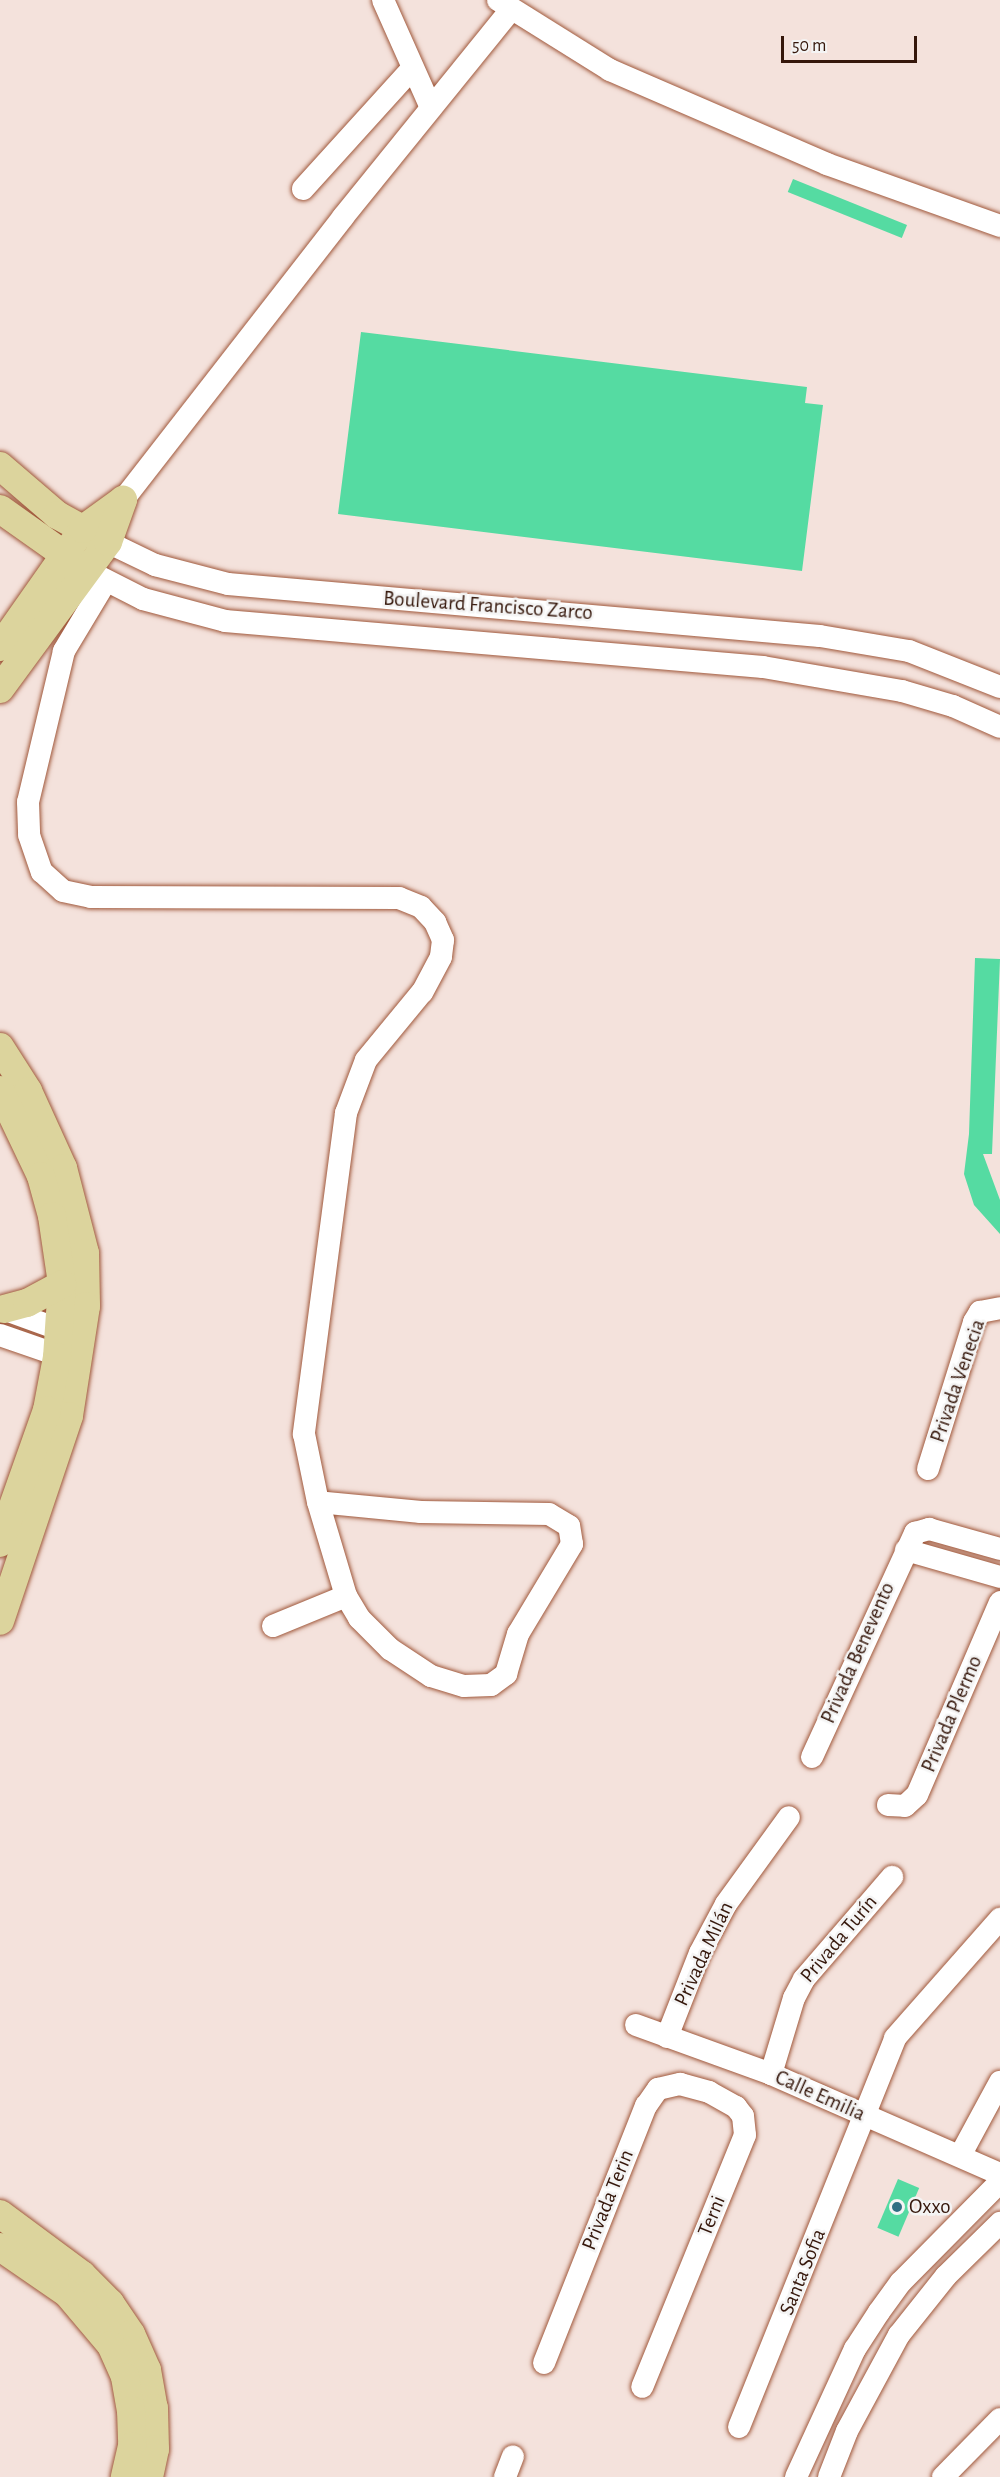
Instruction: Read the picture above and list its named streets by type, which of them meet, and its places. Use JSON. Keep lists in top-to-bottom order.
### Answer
{
  "streets": {
    "main road": ["Boulevard Francisco Zarco"],
    "street": [
      "Privada Venecia",
      "Privada Benevento",
      "Privada Plermo",
      "Privada Turín",
      "Privada Milán",
      "Calle Emilia",
      "Privada Terin",
      "Terni",
      "Santa Sofia"
    ]
  },
  "crossings": [
    ["Privada Turín", "Calle Emilia"],
    ["Privada Milán", "Calle Emilia"],
    ["Calle Emilia", "Santa Sofia"],
    ["Privada Terin", "Terni"]
  ],
  "places": ["Oxxo"],
  "scale_bar": "50 m"
}
